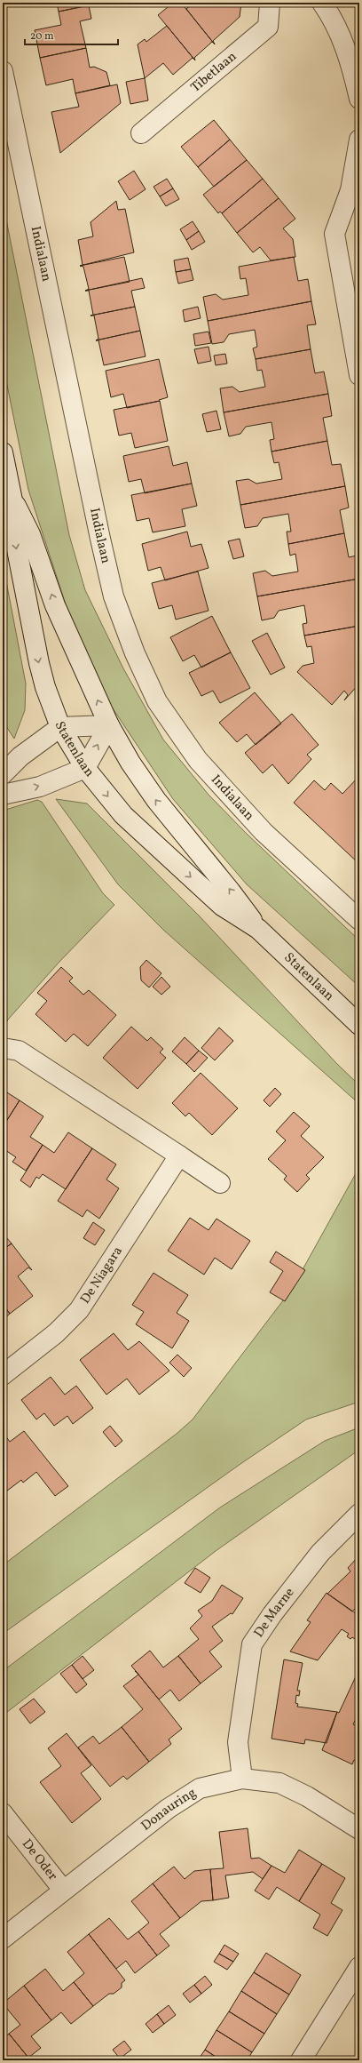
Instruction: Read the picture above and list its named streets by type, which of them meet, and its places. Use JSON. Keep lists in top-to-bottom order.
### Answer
{
  "streets": {
    "street": [
      "Tibetlaan",
      "Indialaan",
      "Statenlaan",
      "De Niagara",
      "De Marne",
      "Donauring",
      "De Oder"
    ]
  },
  "crossings": [
    ["De Marne", "Donauring"],
    ["Donauring", "De Oder"]
  ],
  "scale_bar": "20 m"
}
